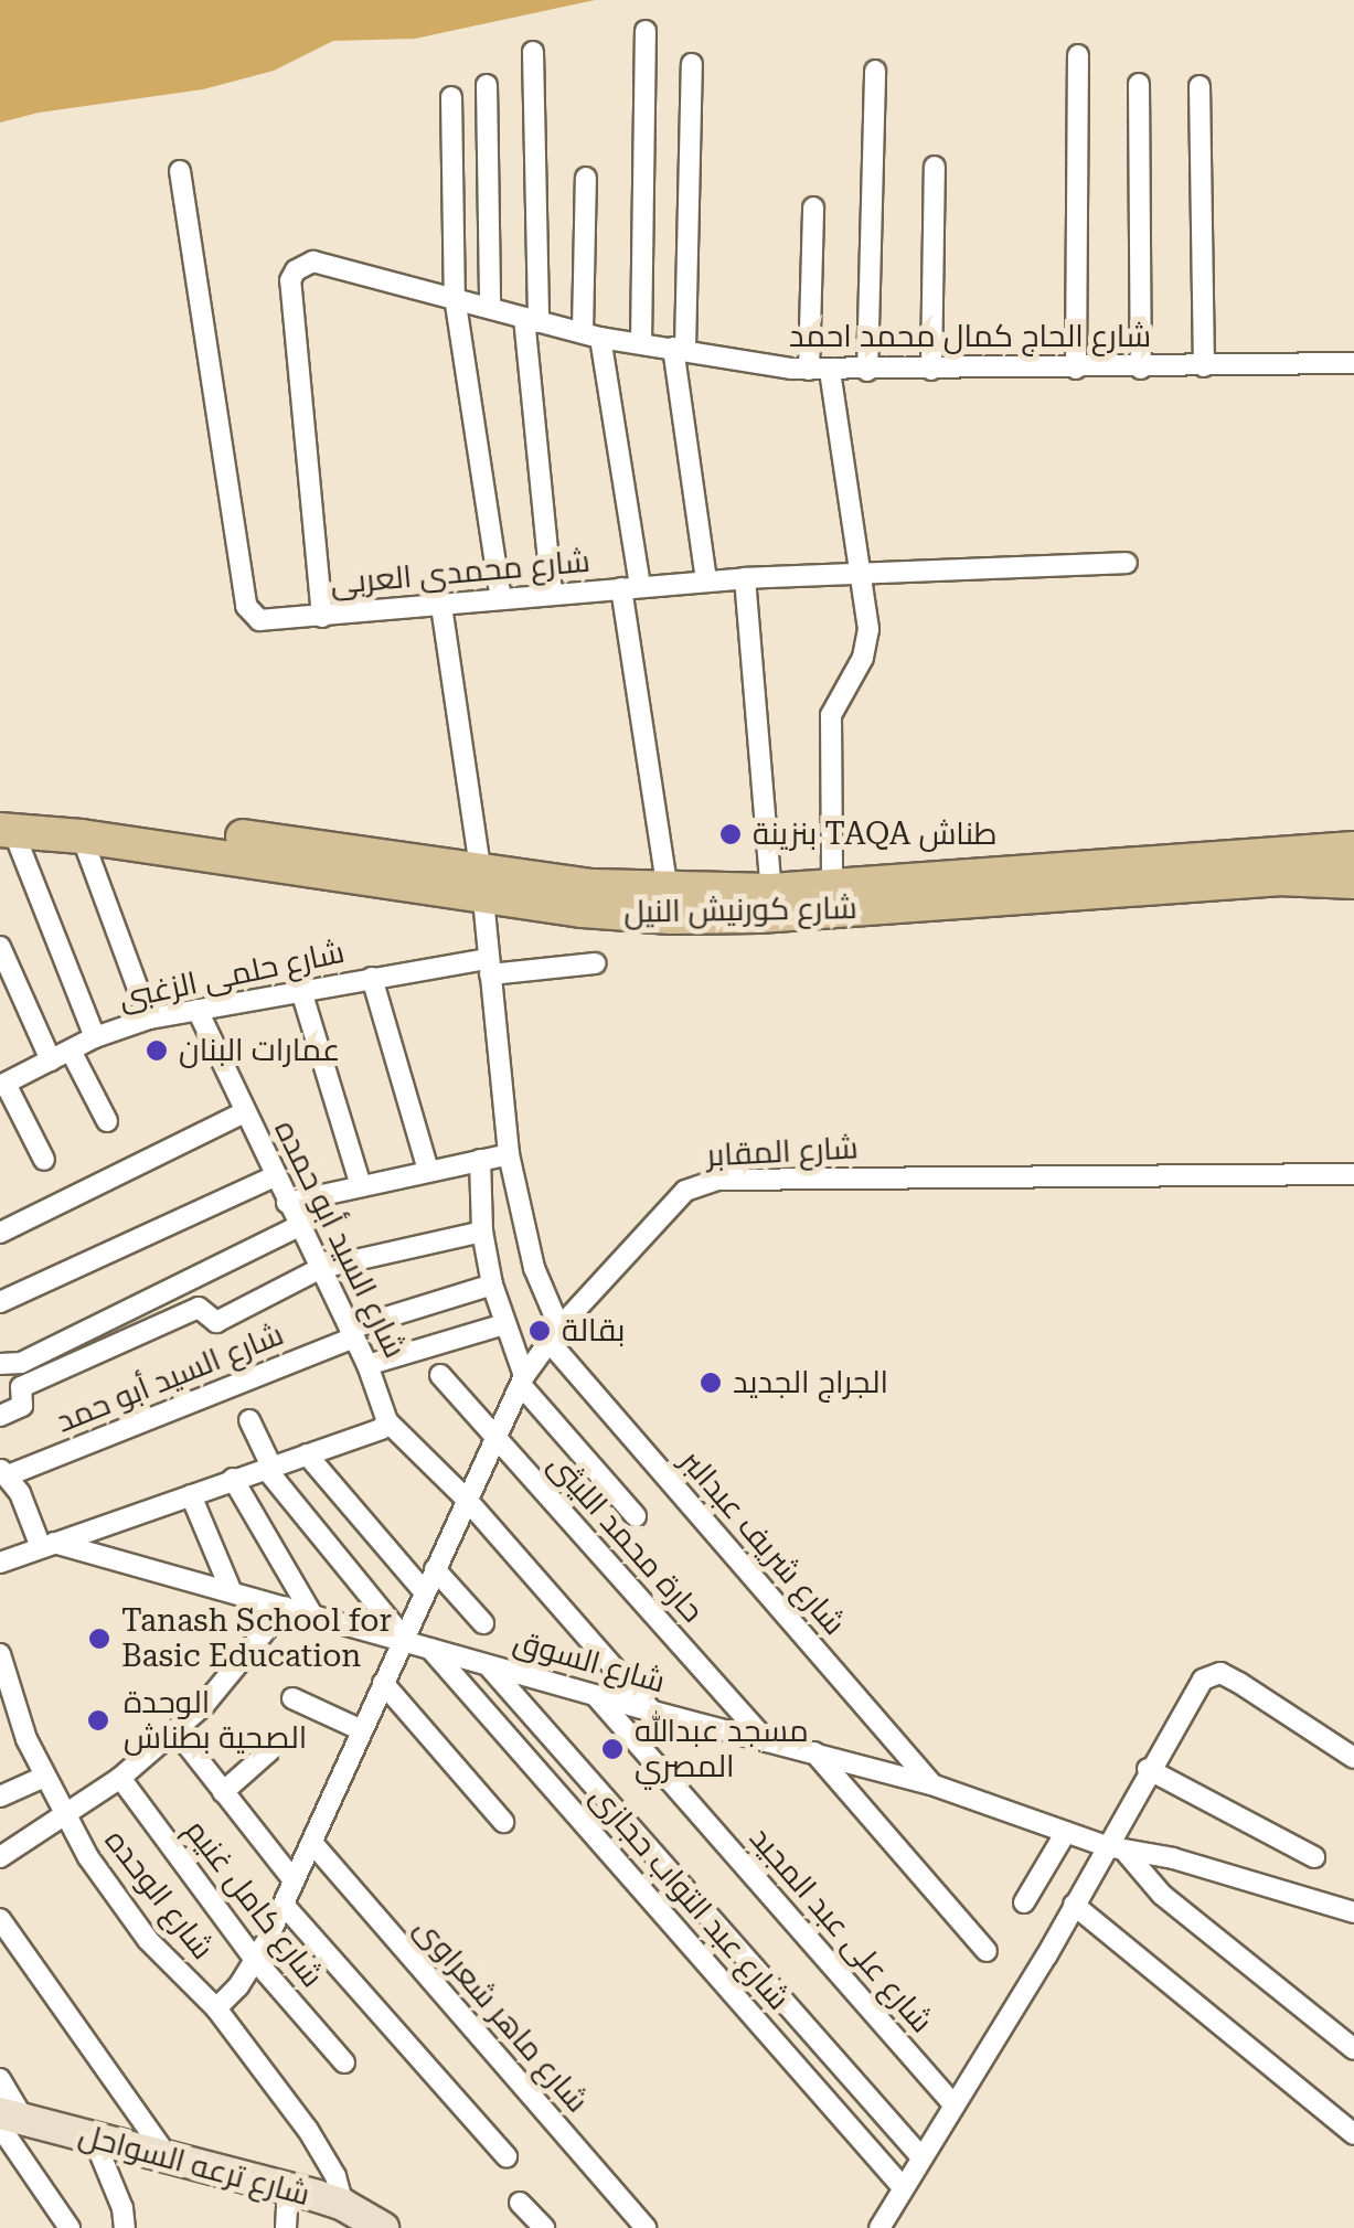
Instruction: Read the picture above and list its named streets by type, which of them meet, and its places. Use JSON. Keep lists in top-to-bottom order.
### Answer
{
  "streets": {
    "main road": ["شارع كورنيش النيل", "شارع ترعه السواحل"],
    "street": [
      "شارع الحاج كمال محمد احمد",
      "شارع محمدى العربى",
      "شارع حلمى الزغبى",
      "شارع المقابر",
      "شارع السيد أبو حمده",
      "شارع السيد أبو حمد",
      "حارة محمد الليثى",
      "شارع شريف عبدالبر",
      "شارع السوق",
      "شارع الوحده",
      "شارع عبد التواب حجازى",
      "شارع كامل غنيم",
      "شارع على عبد المجيد",
      "شارع ماهر شعراوى"
    ]
  },
  "crossings": [
    ["شارع الحاج كمال محمد احمد", "شارع محمدى العربى"],
    ["شارع محمدى العربى", "شارع شريف عبدالبر"],
    ["شارع كورنيش النيل", "شارع شريف عبدالبر"],
    ["شارع حلمى الزغبى", "شارع السيد أبو حمده"],
    ["شارع حلمى الزغبى", "شارع شريف عبدالبر"],
    ["شارع المقابر", "حارة محمد الليثى"],
    ["شارع المقابر", "شارع شريف عبدالبر"],
    ["شارع المقابر", "شارع السوق"],
    ["شارع المقابر", "شارع الوحده"],
    ["شارع المقابر", "شارع كامل غنيم"],
    ["شارع المقابر", "شارع ماهر شعراوى"],
    ["شارع السيد أبو حمده", "شارع السيد أبو حمد"],
    ["حارة محمد الليثى", "شارع السوق"],
    ["شارع شريف عبدالبر", "شارع السوق"],
    ["شارع السوق", "شارع عبد التواب حجازى"],
    ["شارع السوق", "شارع على عبد المجيد"],
    ["شارع الوحده", "شارع ترعه السواحل"]
  ],
  "places": [
    "بنزينة TAQA طناش",
    "عمارات البنان",
    "بقالة",
    "الجراج الجديد",
    "Tanash School for Basic Education",
    "الوحدة الصحية بطناش",
    "مسجد عبدالله المصري"
  ]
}
